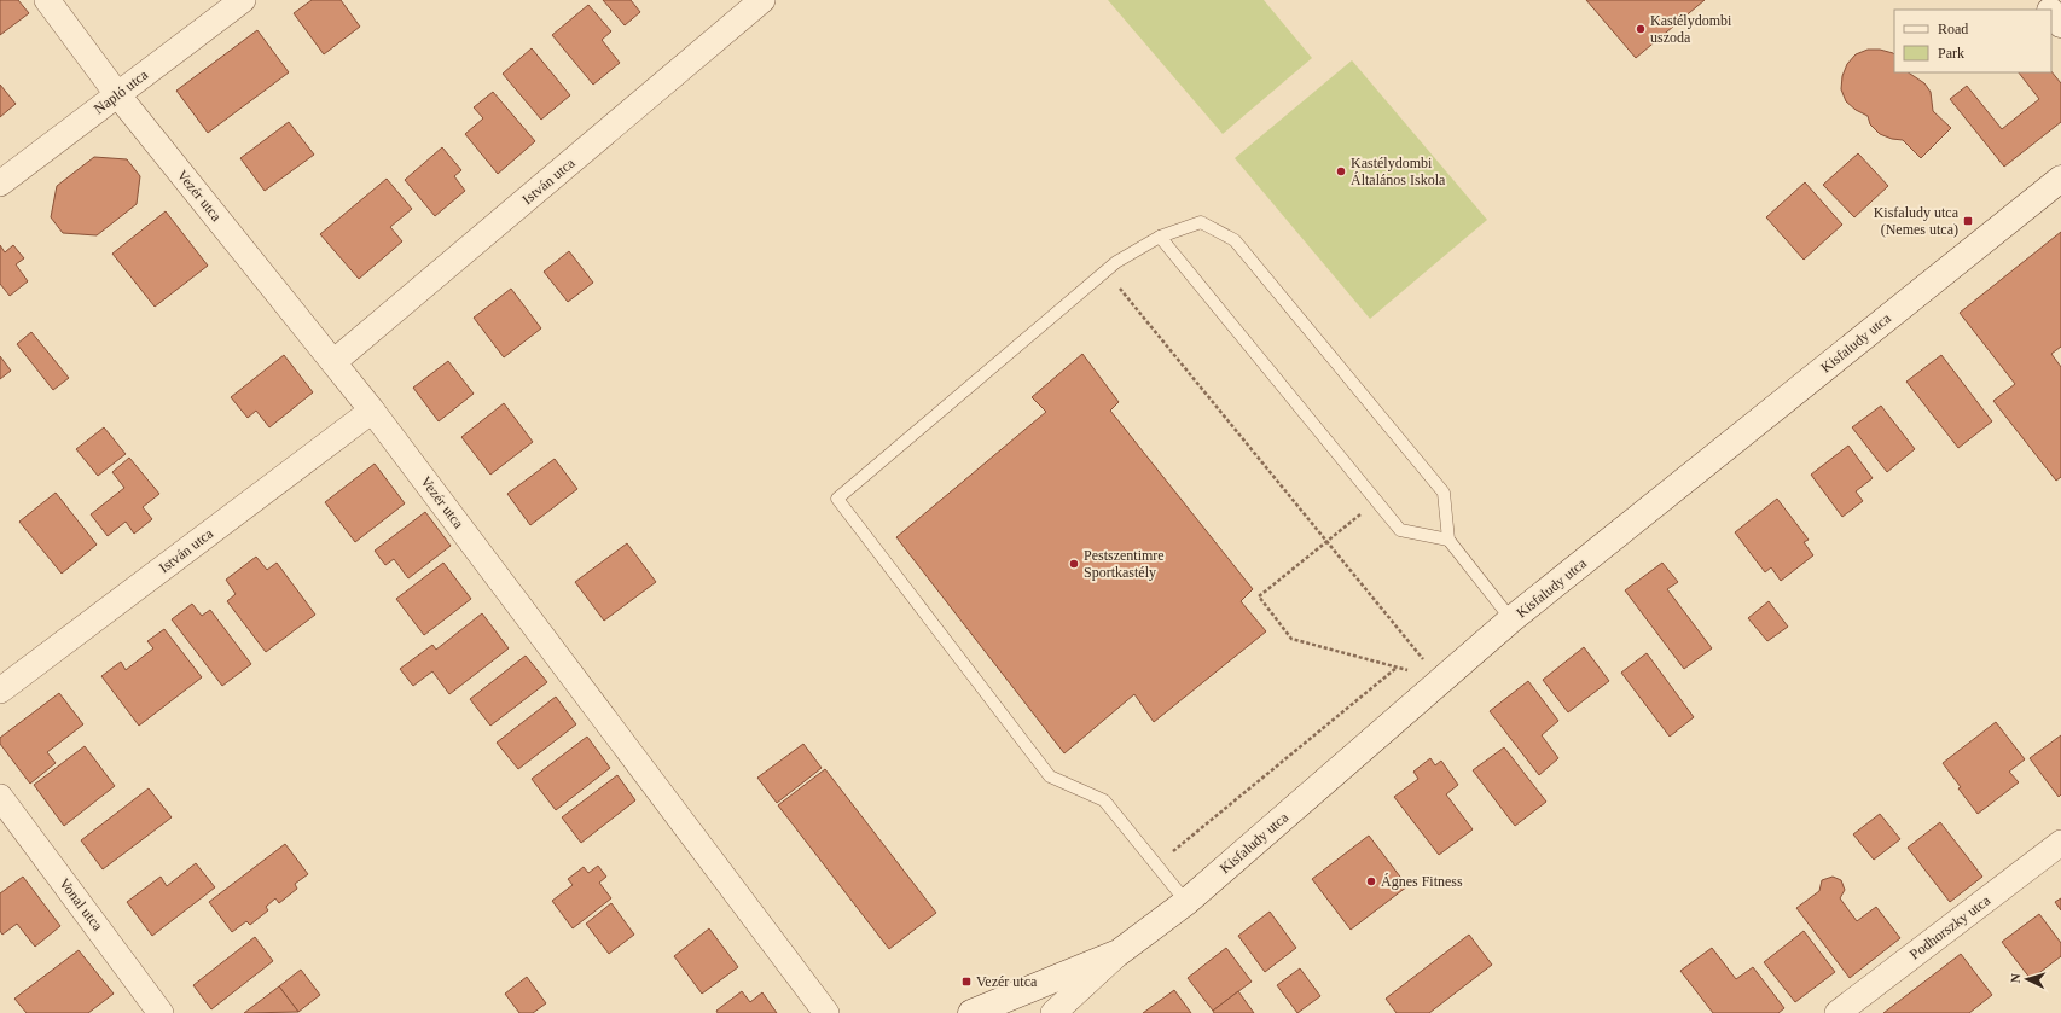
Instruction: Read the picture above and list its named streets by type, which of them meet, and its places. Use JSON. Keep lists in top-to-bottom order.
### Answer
{
  "streets": {
    "street": [
      "Napló utca",
      "István utca",
      "Vezér utca",
      "Kisfaludy utca",
      "Vonal utca",
      "Podhorszky utca"
    ]
  },
  "crossings": [
    ["Napló utca", "Vezér utca"],
    ["István utca", "Vezér utca"]
  ],
  "places": {
    "other": [
      "Kastélydombi uszoda",
      "Kastélydombi Általános Iskola",
      "Pestszentimre Sportkastély",
      "Ágnes Fitness"
    ],
    "transit": ["Kisfaludy utca (Nemes utca)", "Vezér utca"]
  },
  "legend": ["Road", "Park"],
  "north": "left"
}
